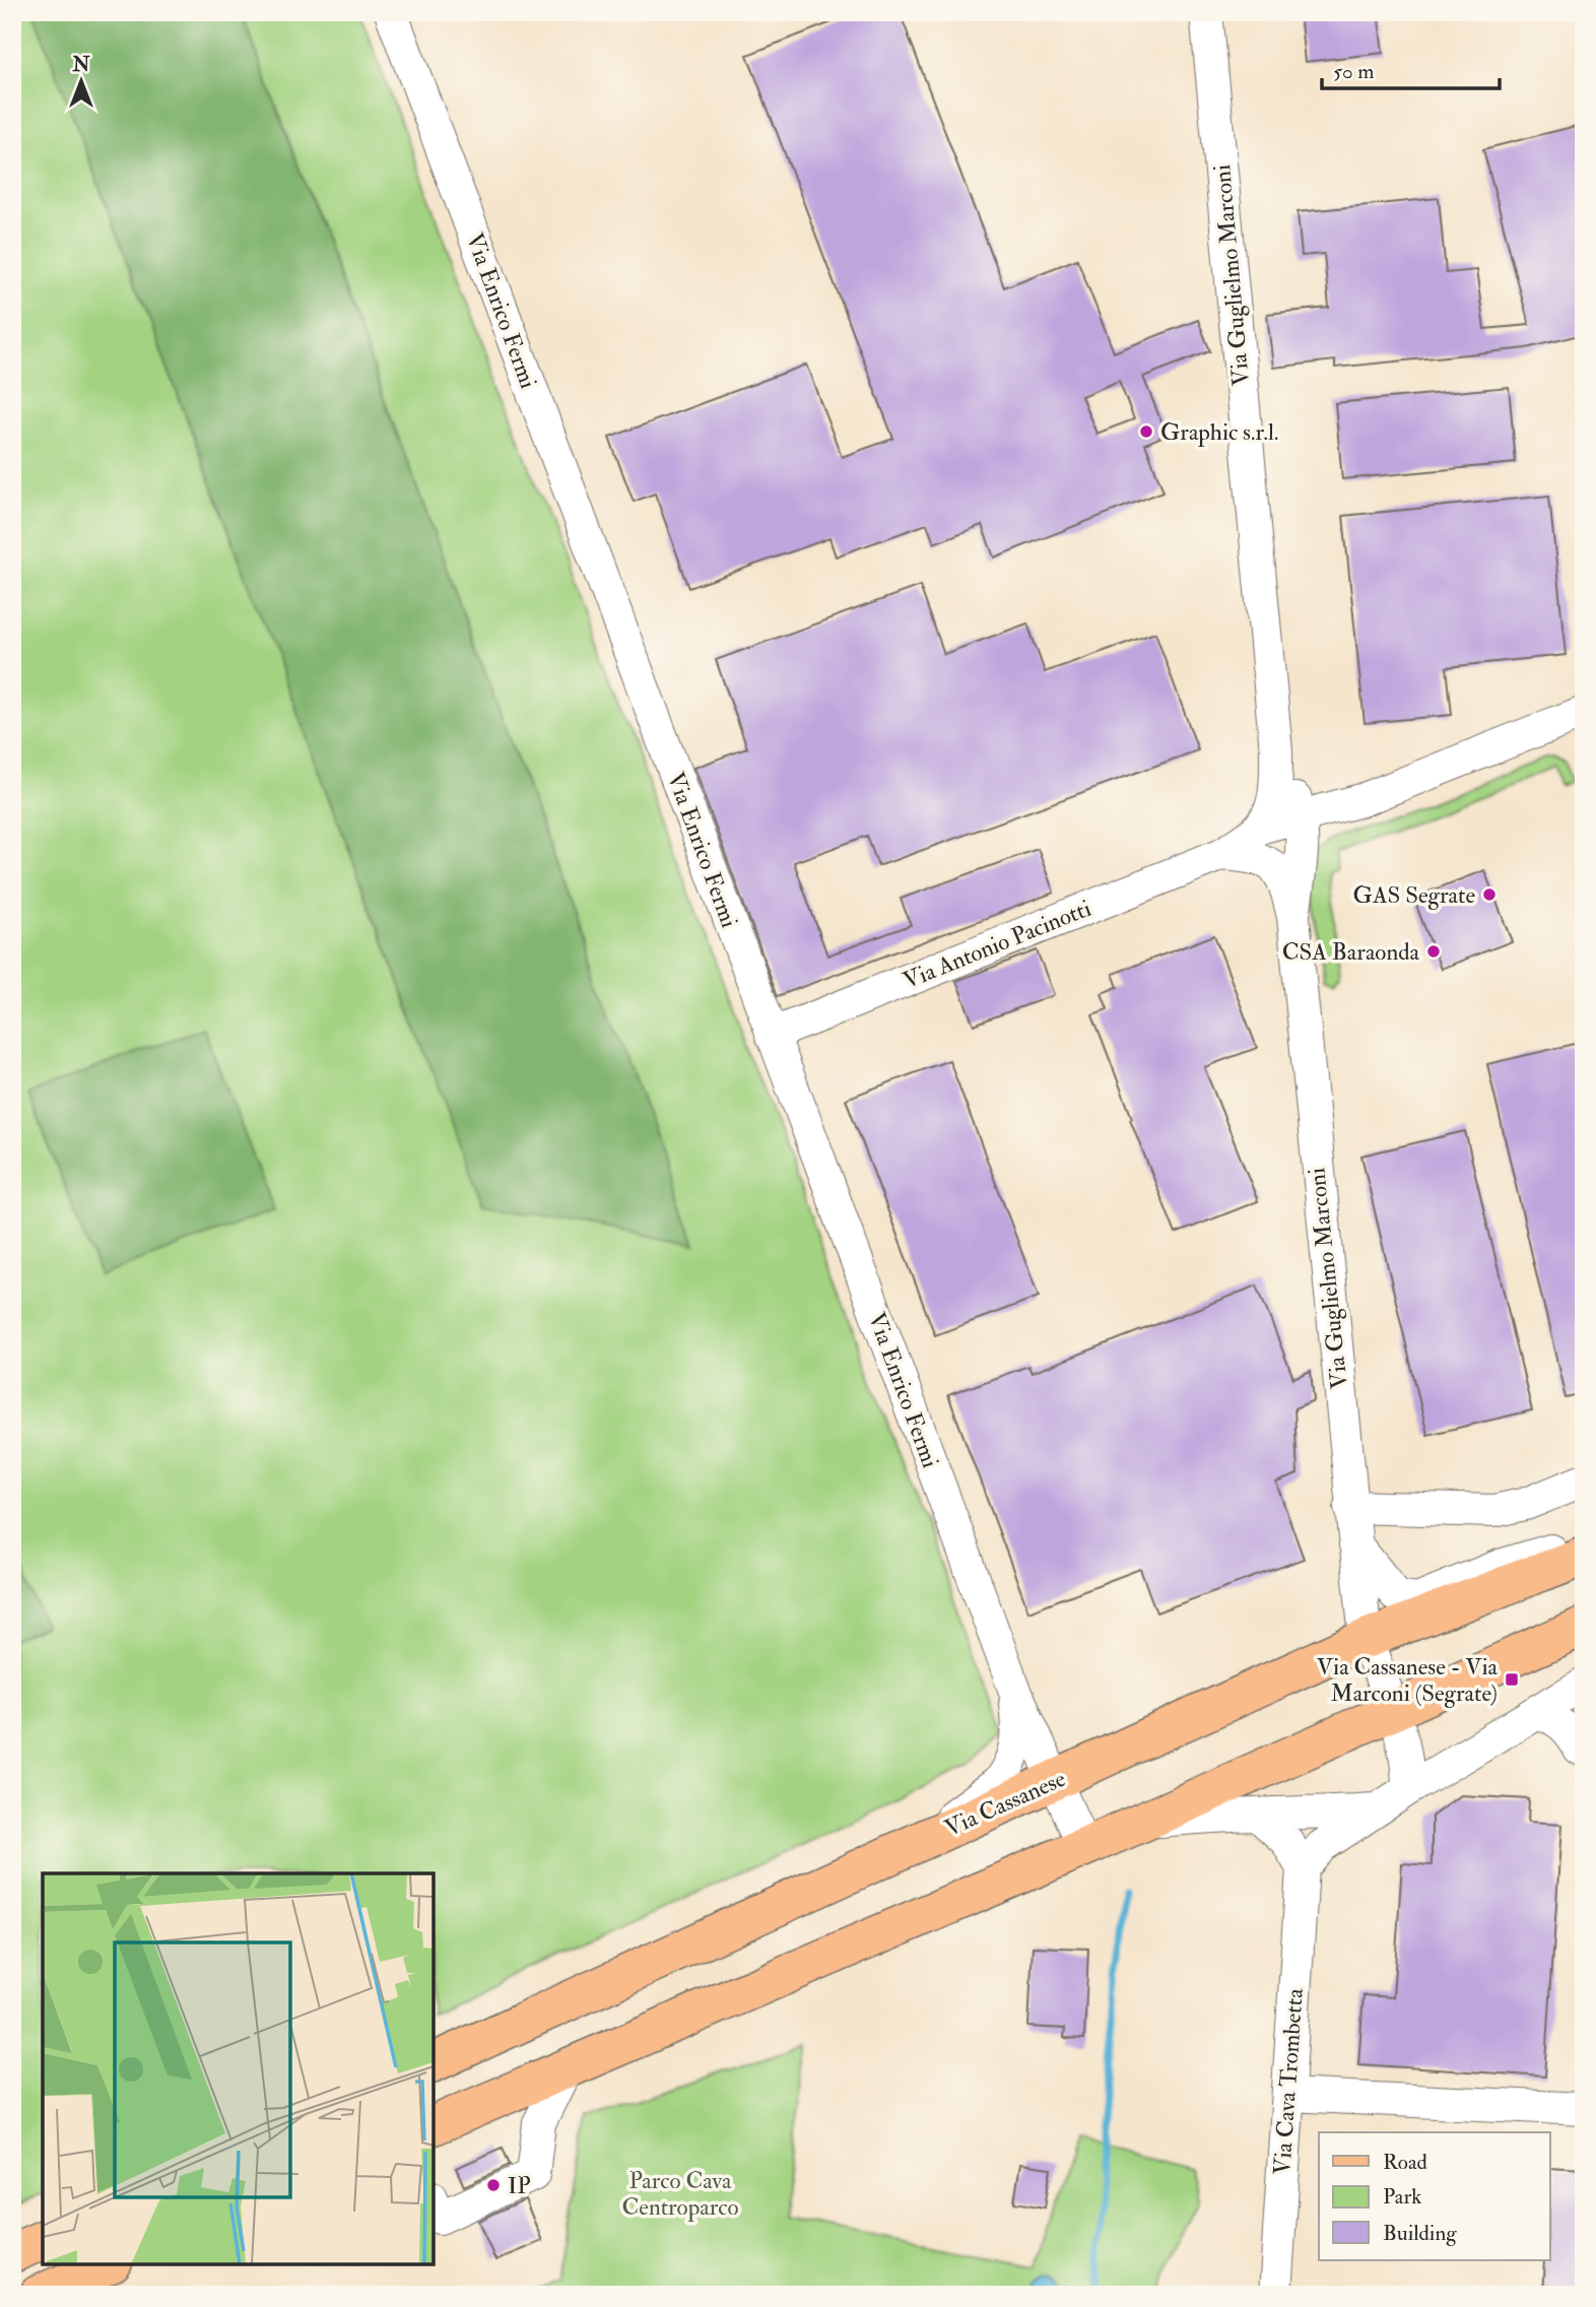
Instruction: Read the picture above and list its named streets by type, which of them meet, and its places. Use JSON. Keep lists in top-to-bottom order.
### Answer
{
  "streets": {
    "main road": ["Via Cassanese"],
    "street": [
      "Via Guglielmo Marconi",
      "Via Enrico Fermi",
      "Via Antonio Pacinotti",
      "Via Cava Trombetta"
    ]
  },
  "crossings": [
    ["Via Guglielmo Marconi", "Via Antonio Pacinotti"],
    ["Via Guglielmo Marconi", "Via Cassanese"],
    ["Via Enrico Fermi", "Via Antonio Pacinotti"],
    ["Via Enrico Fermi", "Via Cassanese"]
  ],
  "parks": ["Parco Cava Centroparco"],
  "places": {
    "other": [
      "Graphic s.r.l.",
      "GAS Segrate",
      "CSA Baraonda",
      "IP"
    ],
    "transit": ["Via Cassanese - Via Marconi (Segrate)"]
  },
  "legend": ["Road", "Park", "Building"],
  "scale_bar": "50 m",
  "north": "top"
}
